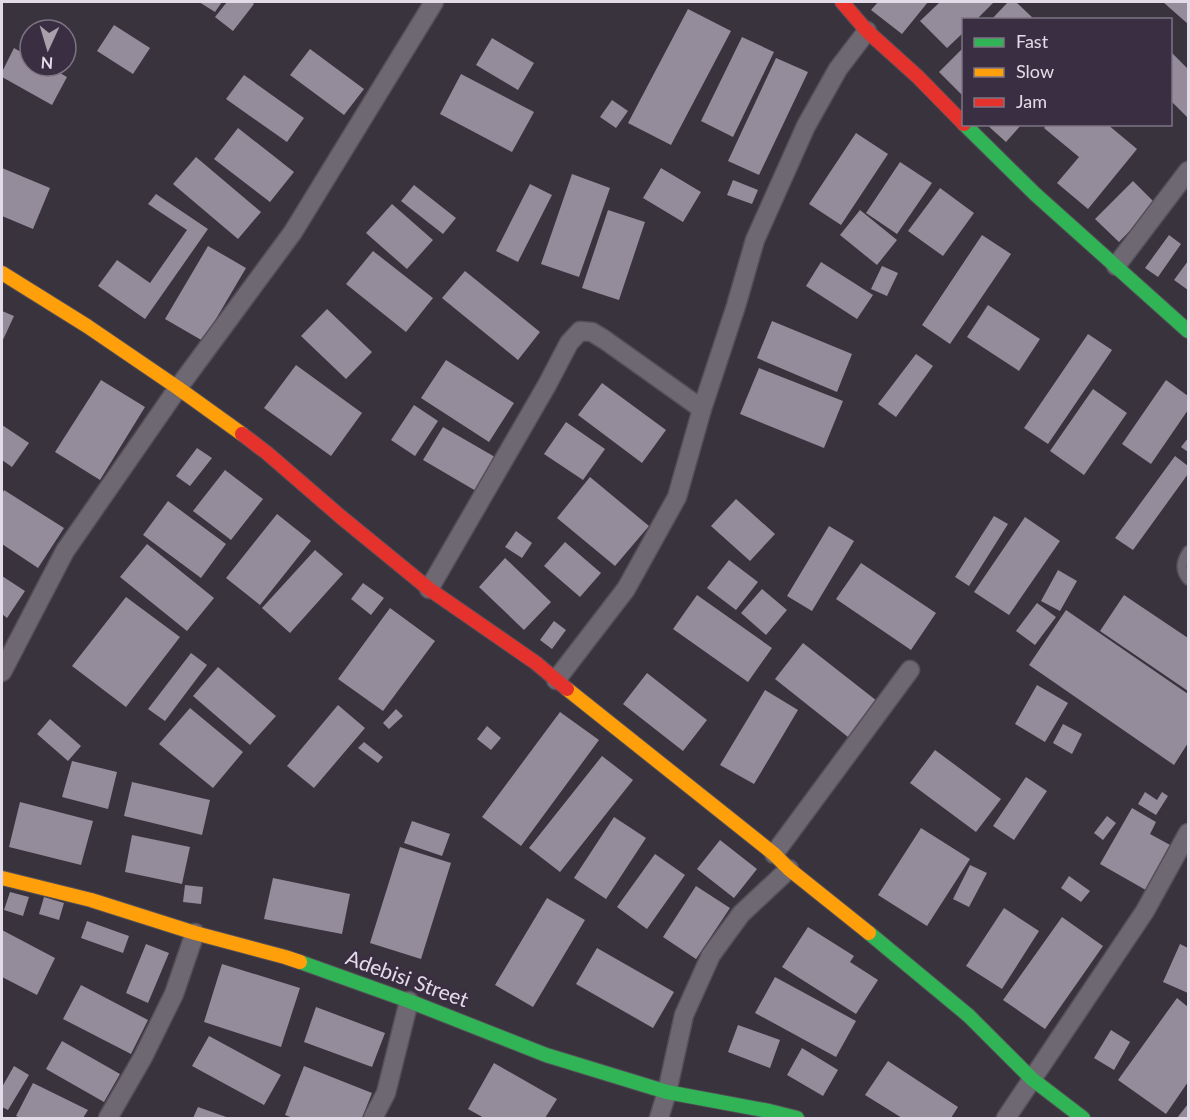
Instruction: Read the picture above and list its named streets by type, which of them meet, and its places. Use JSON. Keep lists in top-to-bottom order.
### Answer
{
  "streets": {
    "street": ["Adebisi Street"]
  },
  "legend": ["Fast", "Slow", "Jam"],
  "north": "bottom"
}
